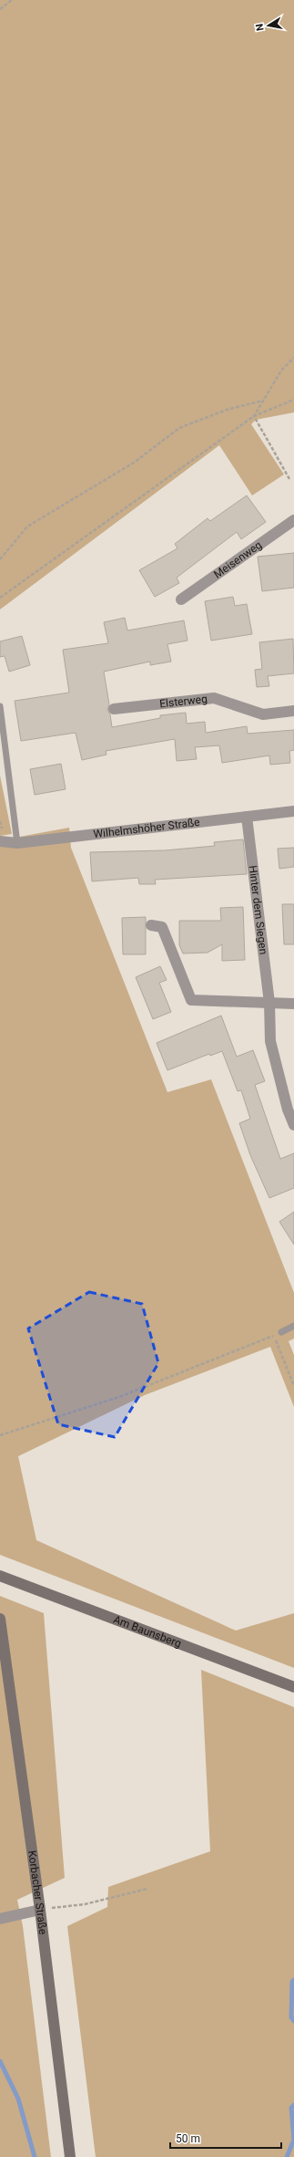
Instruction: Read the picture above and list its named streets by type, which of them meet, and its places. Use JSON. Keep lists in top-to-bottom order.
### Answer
{
  "streets": {
    "street": [
      "Meisenweg",
      "Elsterweg",
      "Wilhelmshöher Straße",
      "Hinter dem Siegen",
      "Am Baunsberg",
      "Korbacher Straße"
    ]
  },
  "crossings": [
    ["Wilhelmshöher Straße", "Hinter dem Siegen"]
  ],
  "scale_bar": "50 m",
  "north": "left"
}
